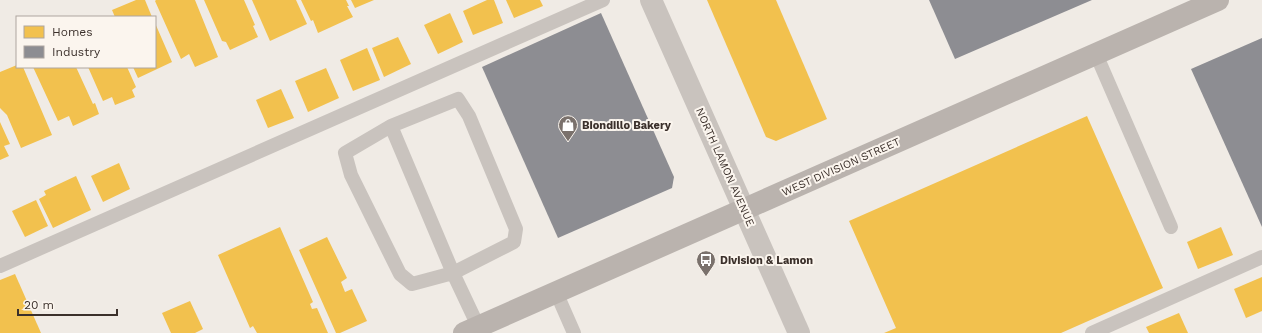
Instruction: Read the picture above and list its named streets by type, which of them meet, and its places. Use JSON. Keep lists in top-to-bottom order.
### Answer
{
  "streets": {
    "main road": ["WEST DIVISION STREET"],
    "street": ["NORTH LAMON AVENUE"]
  },
  "crossings": [
    ["NORTH LAMON AVENUE", "WEST DIVISION STREET"]
  ],
  "places": {
    "shop": ["Biondillo Bakery"],
    "bus stop": ["Division & Lamon"]
  },
  "legend": ["Homes", "Industry"],
  "scale_bar": "20 m"
}
